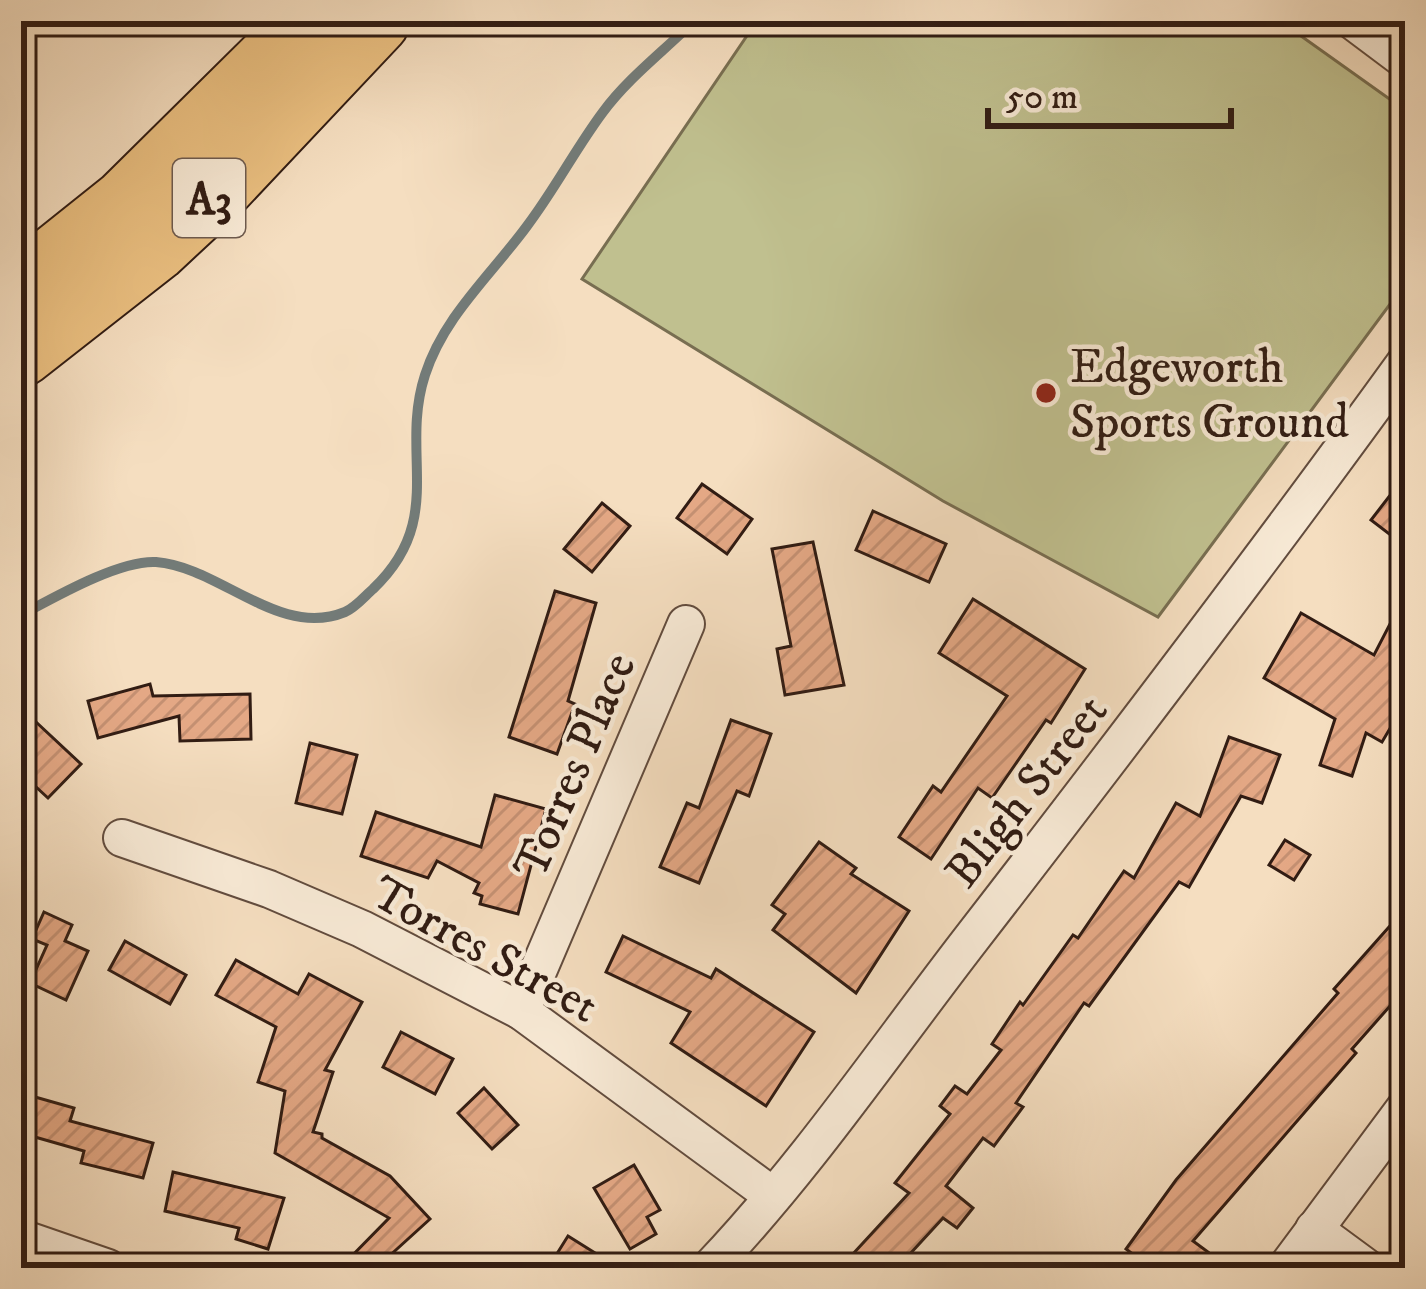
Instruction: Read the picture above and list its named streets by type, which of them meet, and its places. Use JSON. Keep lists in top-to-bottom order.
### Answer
{
  "streets": {
    "highway": ["A3"],
    "street": ["Torres Place", "Bligh Street", "Torres Street"]
  },
  "crossings": [
    ["Torres Place", "Torres Street"],
    ["Bligh Street", "Torres Street"]
  ],
  "places": ["Edgeworth Sports Ground"],
  "scale_bar": "50 m"
}
